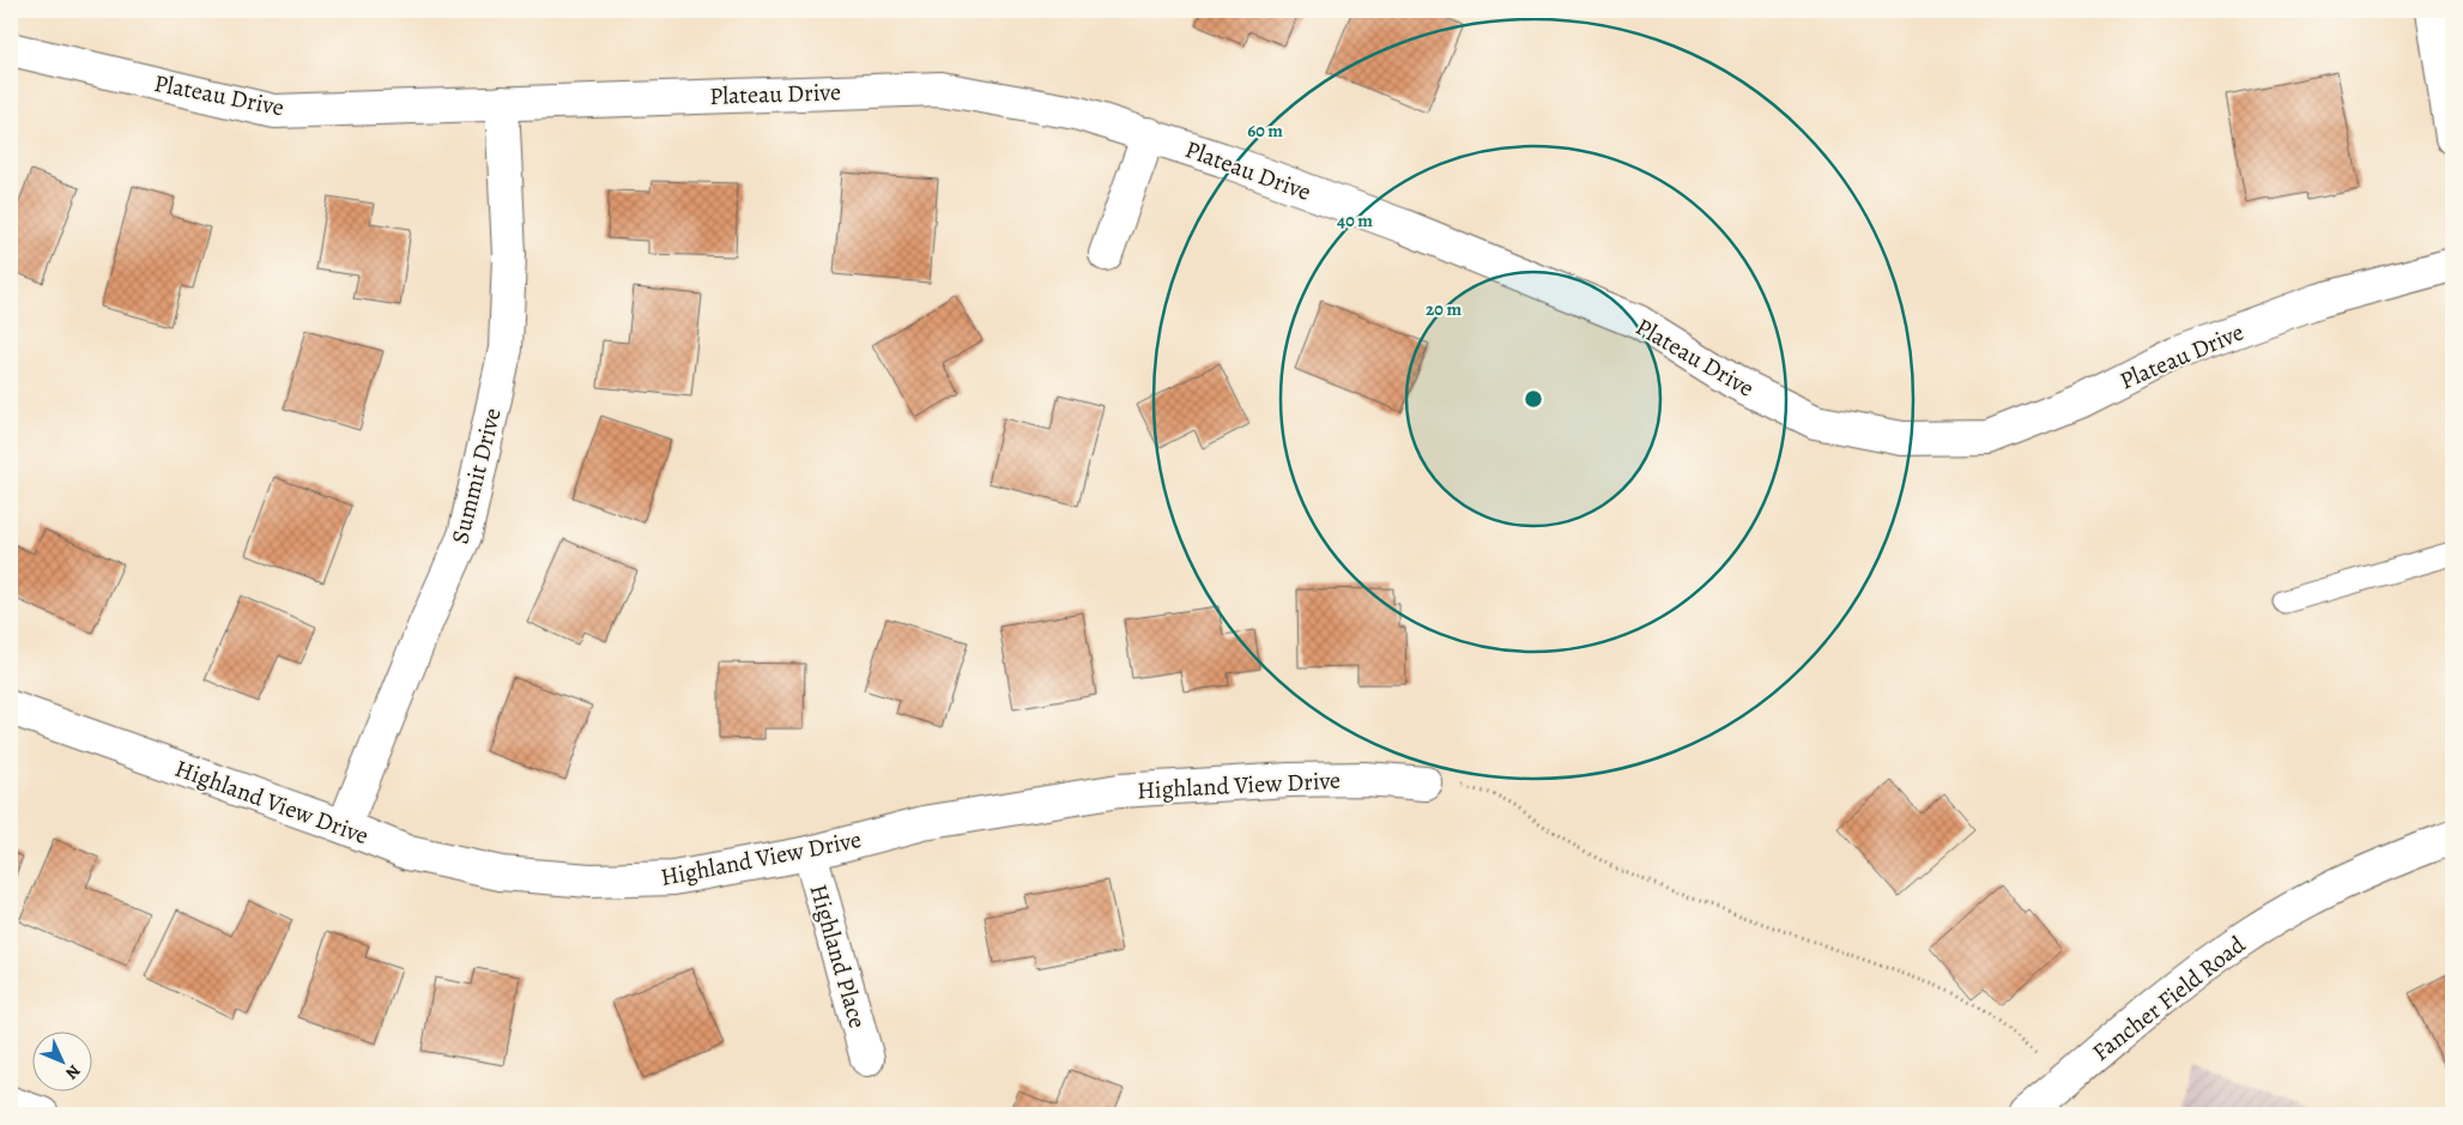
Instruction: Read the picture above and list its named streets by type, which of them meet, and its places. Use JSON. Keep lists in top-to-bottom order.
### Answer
{
  "streets": {
    "street": [
      "Plateau Drive",
      "Summit Drive",
      "Highland View Drive",
      "Highland Place",
      "Fancher Field Road"
    ]
  },
  "crossings": [
    ["Plateau Drive", "Summit Drive"],
    ["Summit Drive", "Highland View Drive"],
    ["Highland View Drive", "Highland Place"]
  ],
  "north": "bottom right",
  "rings": ["60 m", "40 m", "20 m"]
}
